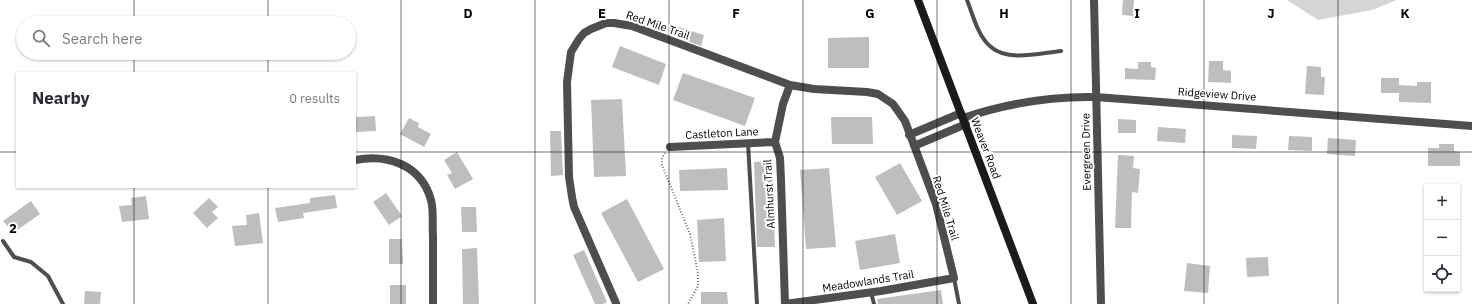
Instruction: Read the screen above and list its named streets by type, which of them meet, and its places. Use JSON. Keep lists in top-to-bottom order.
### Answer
{
  "streets": {
    "main road": ["Weaver Road"],
    "street": [
      "Red Mile Trail",
      "Ridgeview Drive",
      "Castleton Lane",
      "Evergreen Drive",
      "Almhurst Trail",
      "Meadowlands Trail"
    ]
  },
  "crossings": [
    ["Red Mile Trail", "Almhurst Trail"],
    ["Red Mile Trail", "Meadowlands Trail"],
    ["Ridgeview Drive", "Weaver Road"],
    ["Ridgeview Drive", "Evergreen Drive"],
    ["Castleton Lane", "Almhurst Trail"],
    ["Almhurst Trail", "Meadowlands Trail"]
  ],
  "page": {
    "search": "Search here",
    "heading": ["Nearby", "0 results"],
    "map_buttons": ["+", "−"]
  },
  "grid": {
    "columns": [
      "D",
      "E",
      "F",
      "G",
      "H",
      "I",
      "J",
      "K"
    ],
    "rows": ["2"]
  }
}
